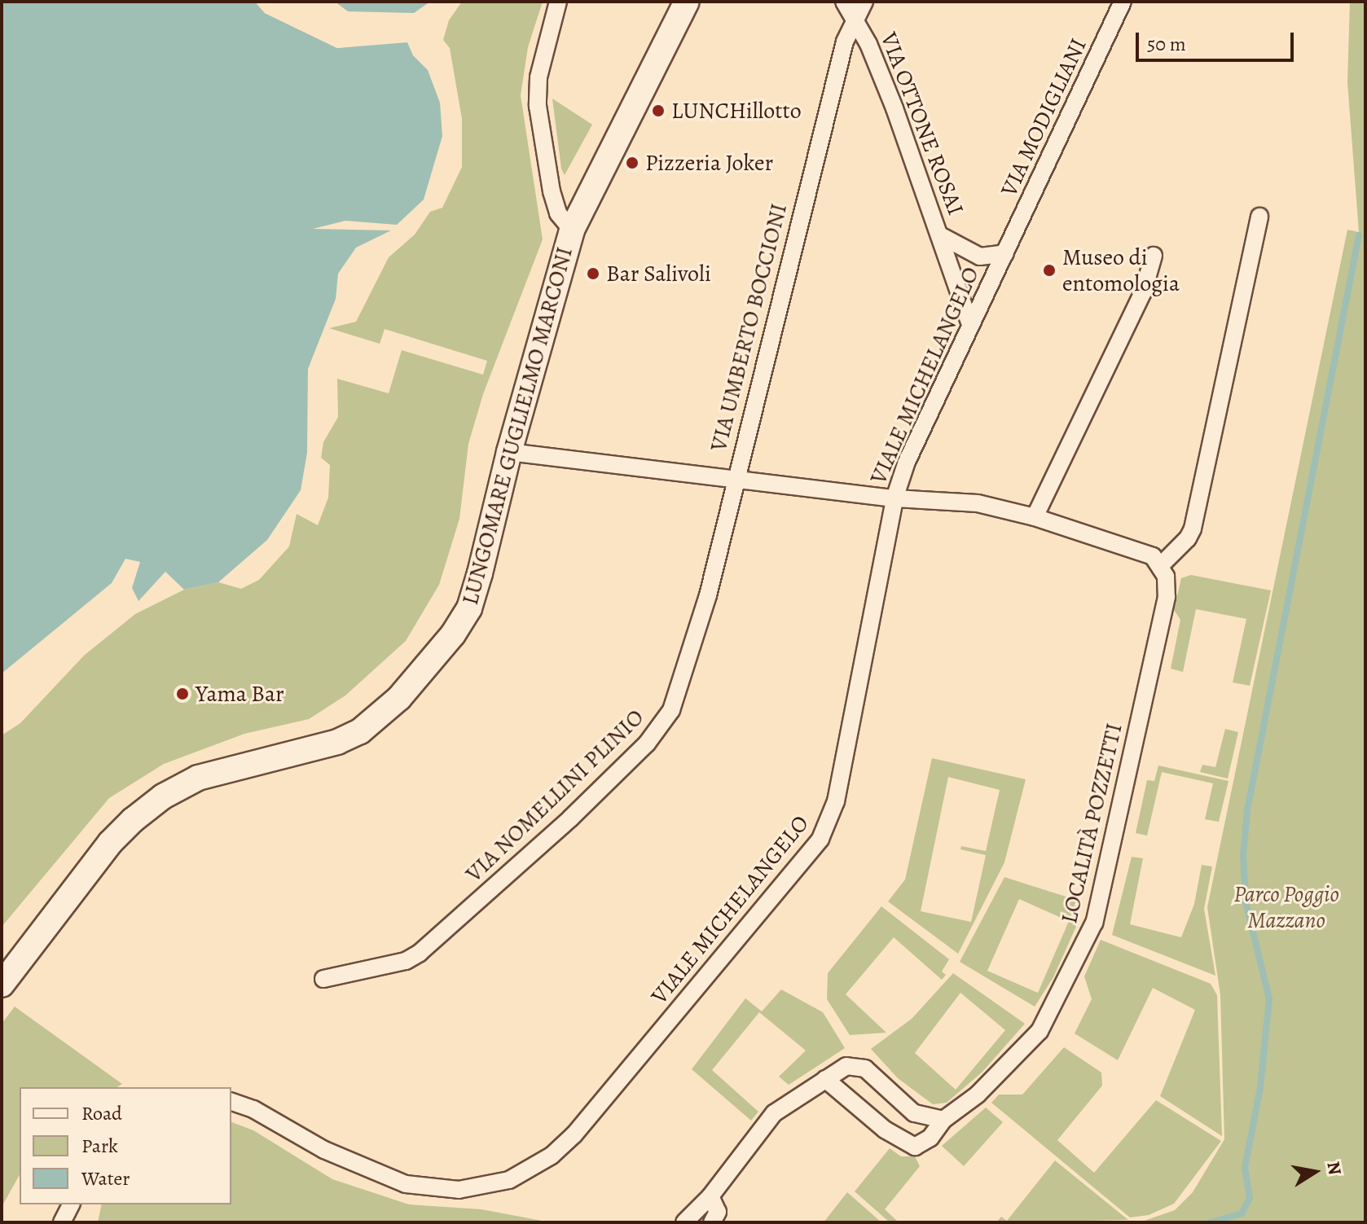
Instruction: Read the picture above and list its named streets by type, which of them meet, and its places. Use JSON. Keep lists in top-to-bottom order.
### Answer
{
  "streets": {
    "street": [
      "VIA MODIGLIANI",
      "VIA OTTONE ROSAI",
      "VIA UMBERTO BOCCIONI",
      "VIALE MICHELANGELO",
      "LUNGOMARE GUGLIELMO MARCONI",
      "VIA NOMELLINI PLINIO",
      "LOCALITÀ POZZETTI"
    ]
  },
  "crossings": [
    ["VIA MODIGLIANI", "VIA OTTONE ROSAI"],
    ["VIA MODIGLIANI", "VIALE MICHELANGELO"],
    ["VIA OTTONE ROSAI", "VIA UMBERTO BOCCIONI"],
    ["VIA OTTONE ROSAI", "VIALE MICHELANGELO"],
    ["VIA UMBERTO BOCCIONI", "VIA NOMELLINI PLINIO"]
  ],
  "parks": ["Parco Poggio Mazzano"],
  "places": [
    "LUNCHillotto",
    "Pizzeria Joker",
    "Museo di entomologia",
    "Bar Salivoli",
    "Yama Bar"
  ],
  "legend": ["Road", "Park", "Water"],
  "scale_bar": "50 m",
  "north": "right"
}
